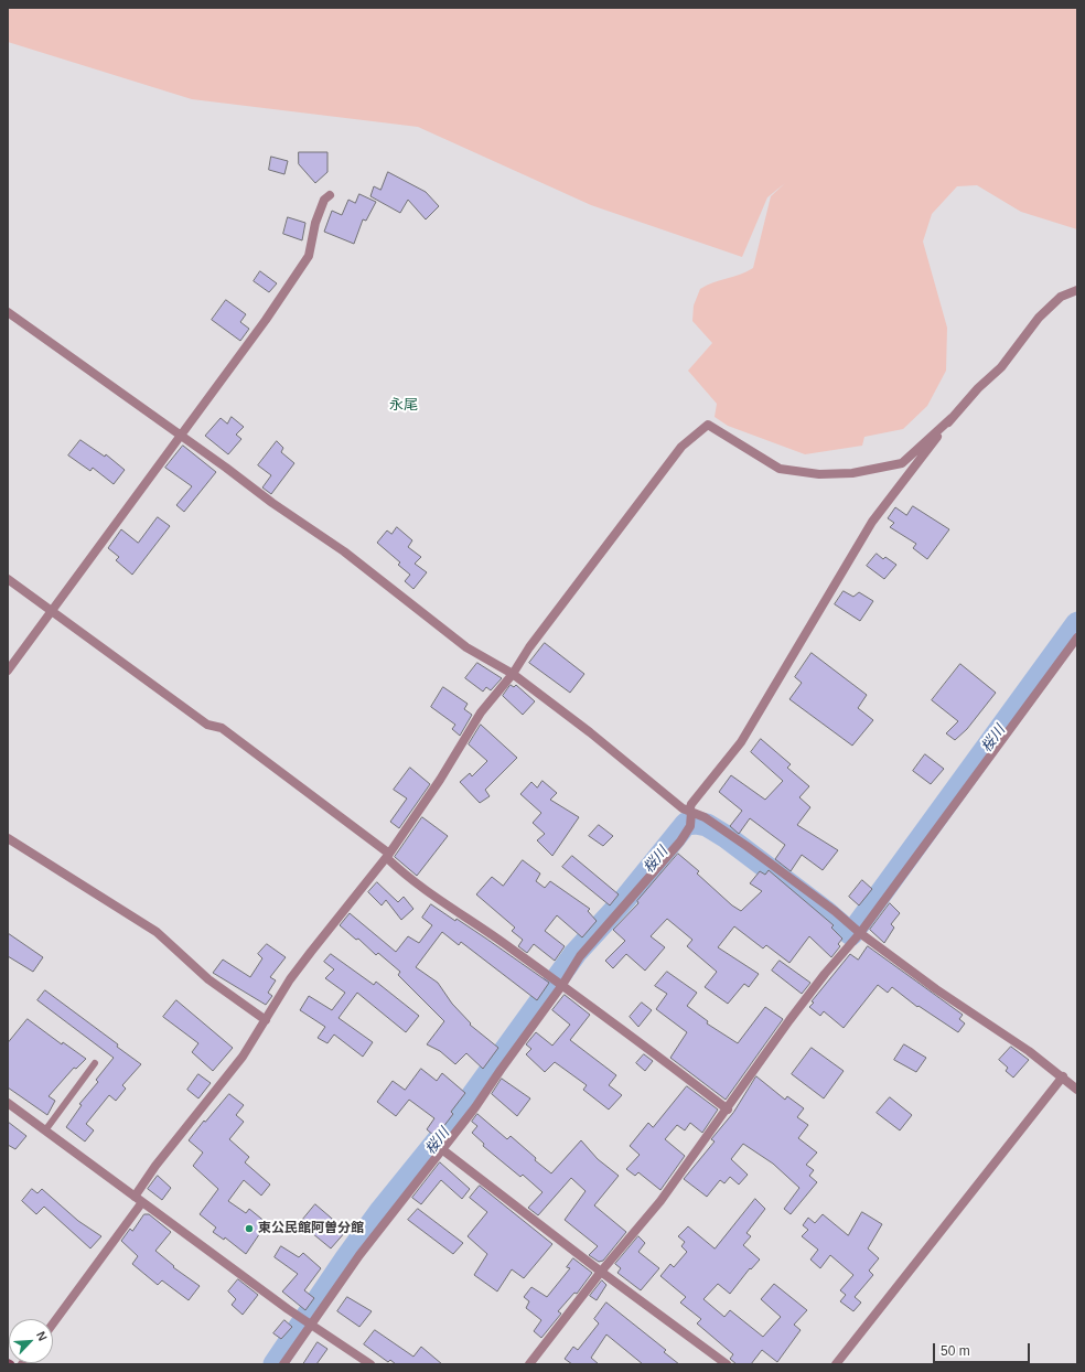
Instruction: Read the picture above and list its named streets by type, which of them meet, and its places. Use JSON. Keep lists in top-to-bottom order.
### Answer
{
  "districts": ["永尾"],
  "water": ["桜川"],
  "places": ["東公民館阿曽分館"],
  "scale_bar": "50 m",
  "north": "top right"
}
